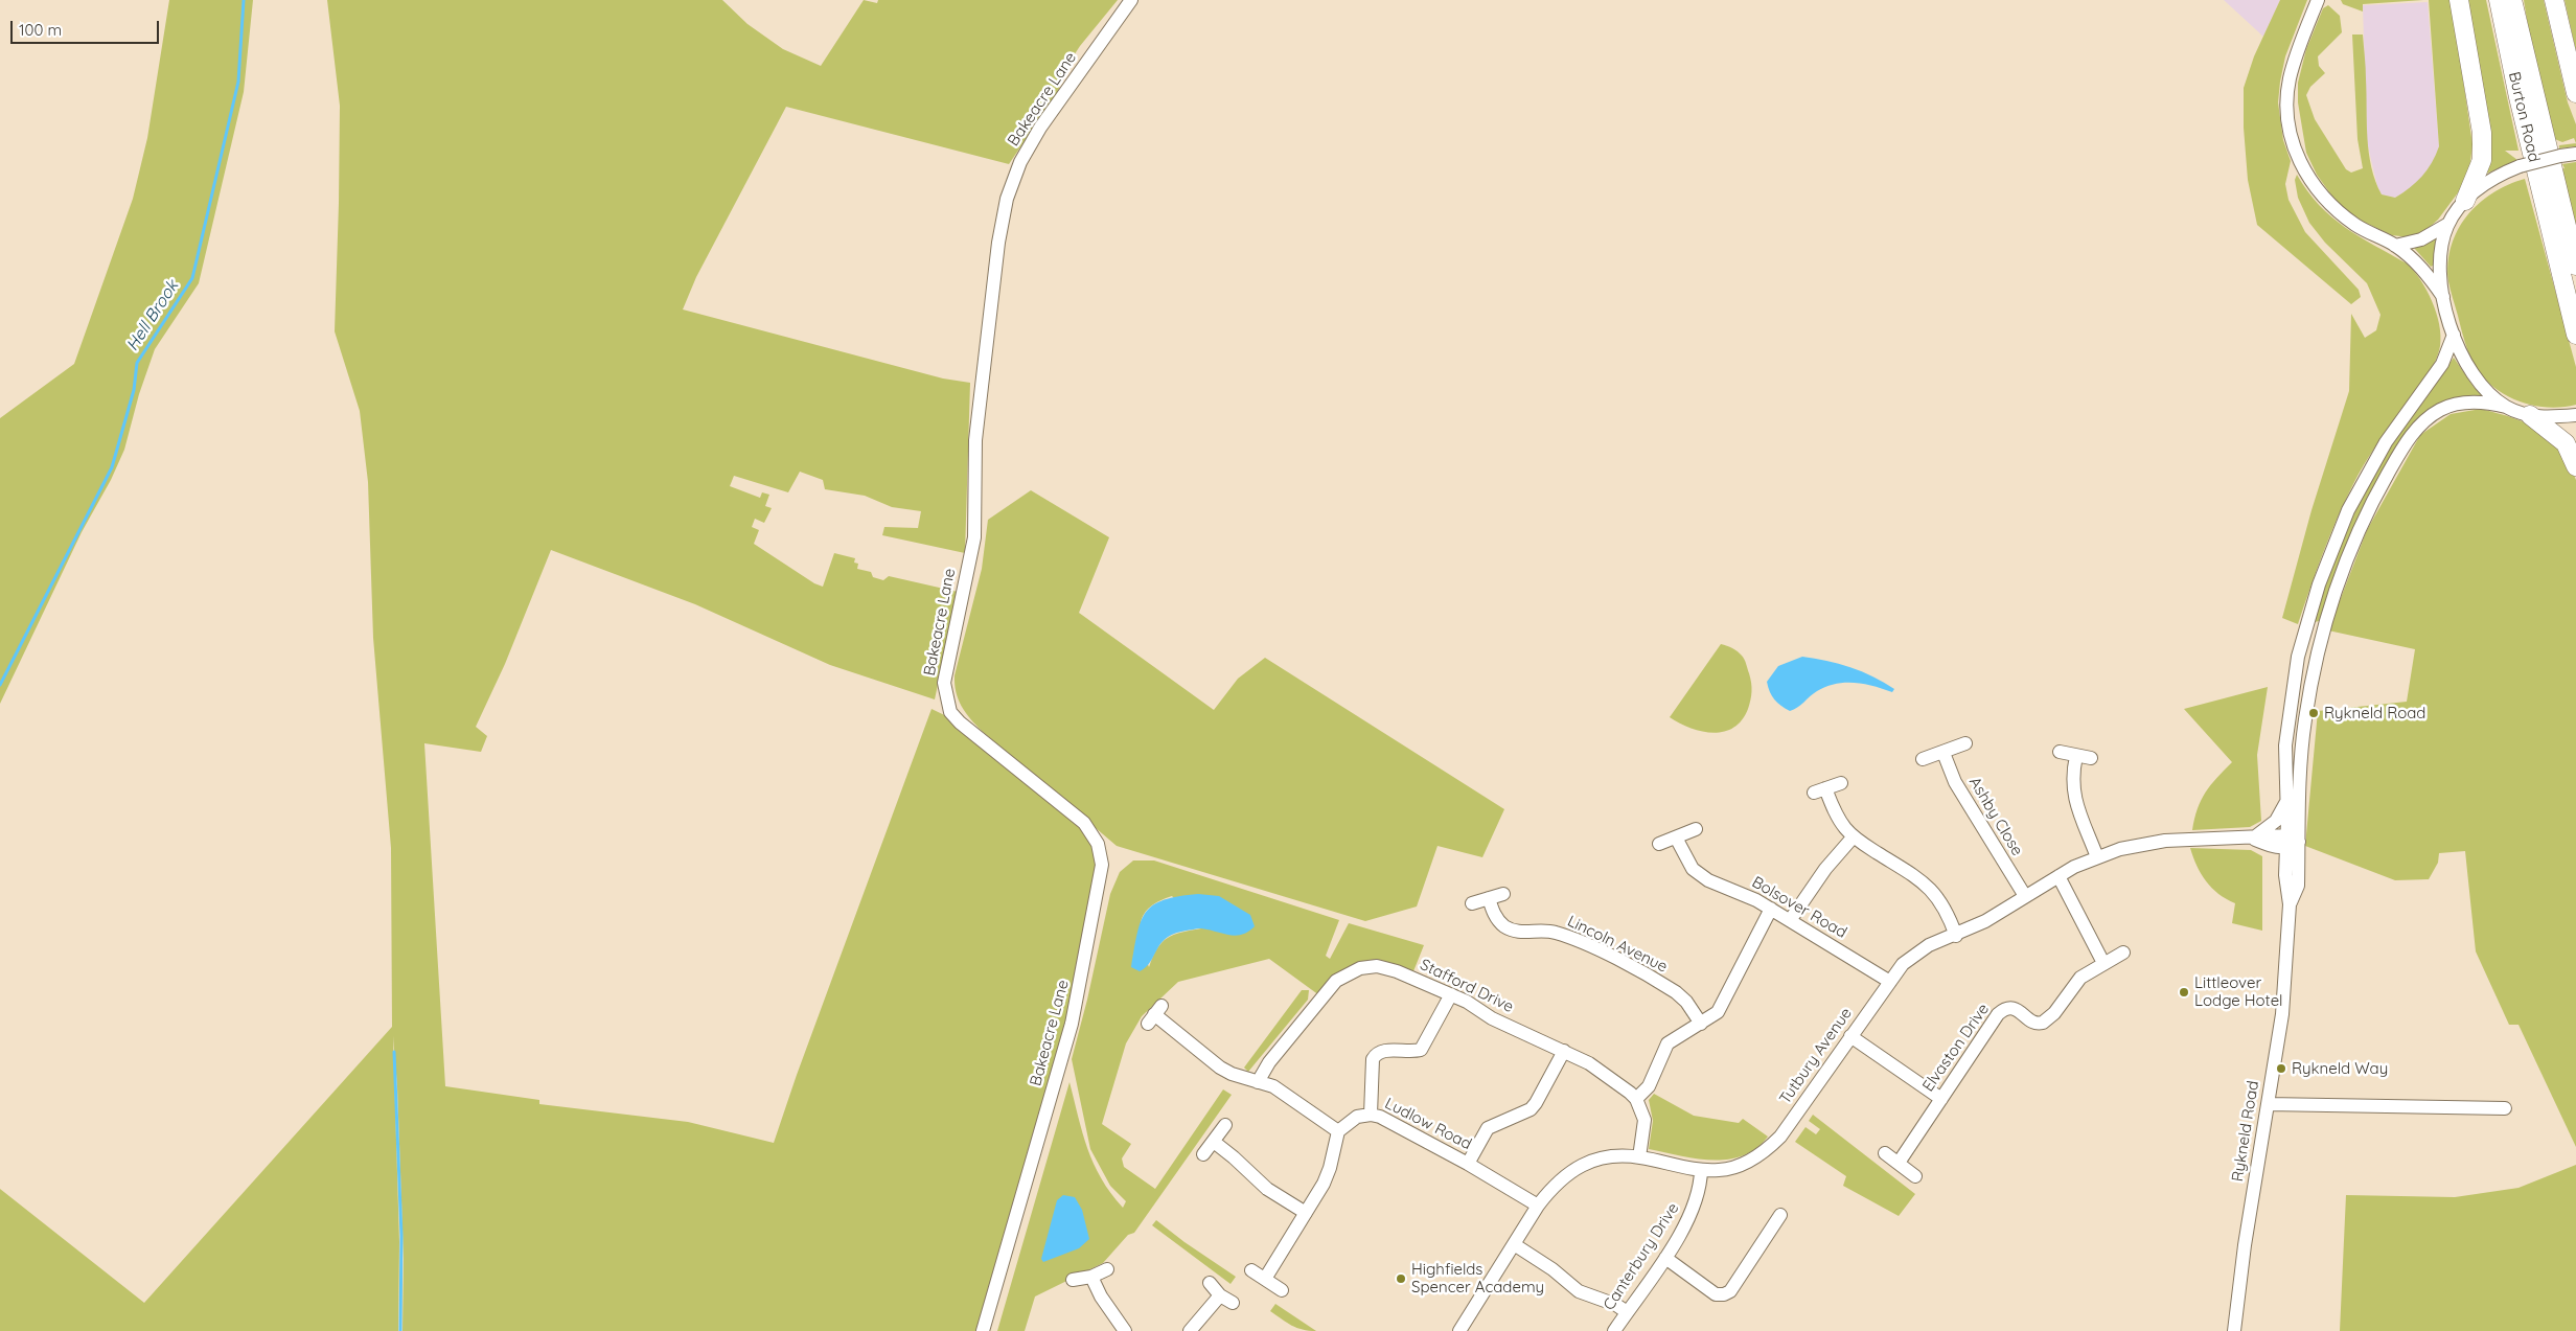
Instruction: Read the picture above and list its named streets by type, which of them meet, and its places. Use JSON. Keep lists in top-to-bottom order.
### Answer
{
  "streets": {
    "highway": ["Burton Road"],
    "street": [
      "Bakeacre Lane",
      "Ashby Close",
      "Bolsover Road",
      "Lincoln Avenue",
      "Stafford Drive",
      "Elvaston Drive",
      "Tutbury Avenue",
      "Ludlow Road",
      "Rykneld Road",
      "Canterbury Drive"
    ]
  },
  "crossings": [
    ["Ashby Close", "Tutbury Avenue"],
    ["Bolsover Road", "Tutbury Avenue"],
    ["Tutbury Avenue", "Ludlow Road"],
    ["Tutbury Avenue", "Rykneld Road"],
    ["Tutbury Avenue", "Canterbury Drive"]
  ],
  "water": ["Hell Brook"],
  "places": [
    "Rykneld Road",
    "Littleover Lodge Hotel",
    "Rykneld Way",
    "Highfields Spencer Academy"
  ],
  "scale_bar": "100 m"
}
